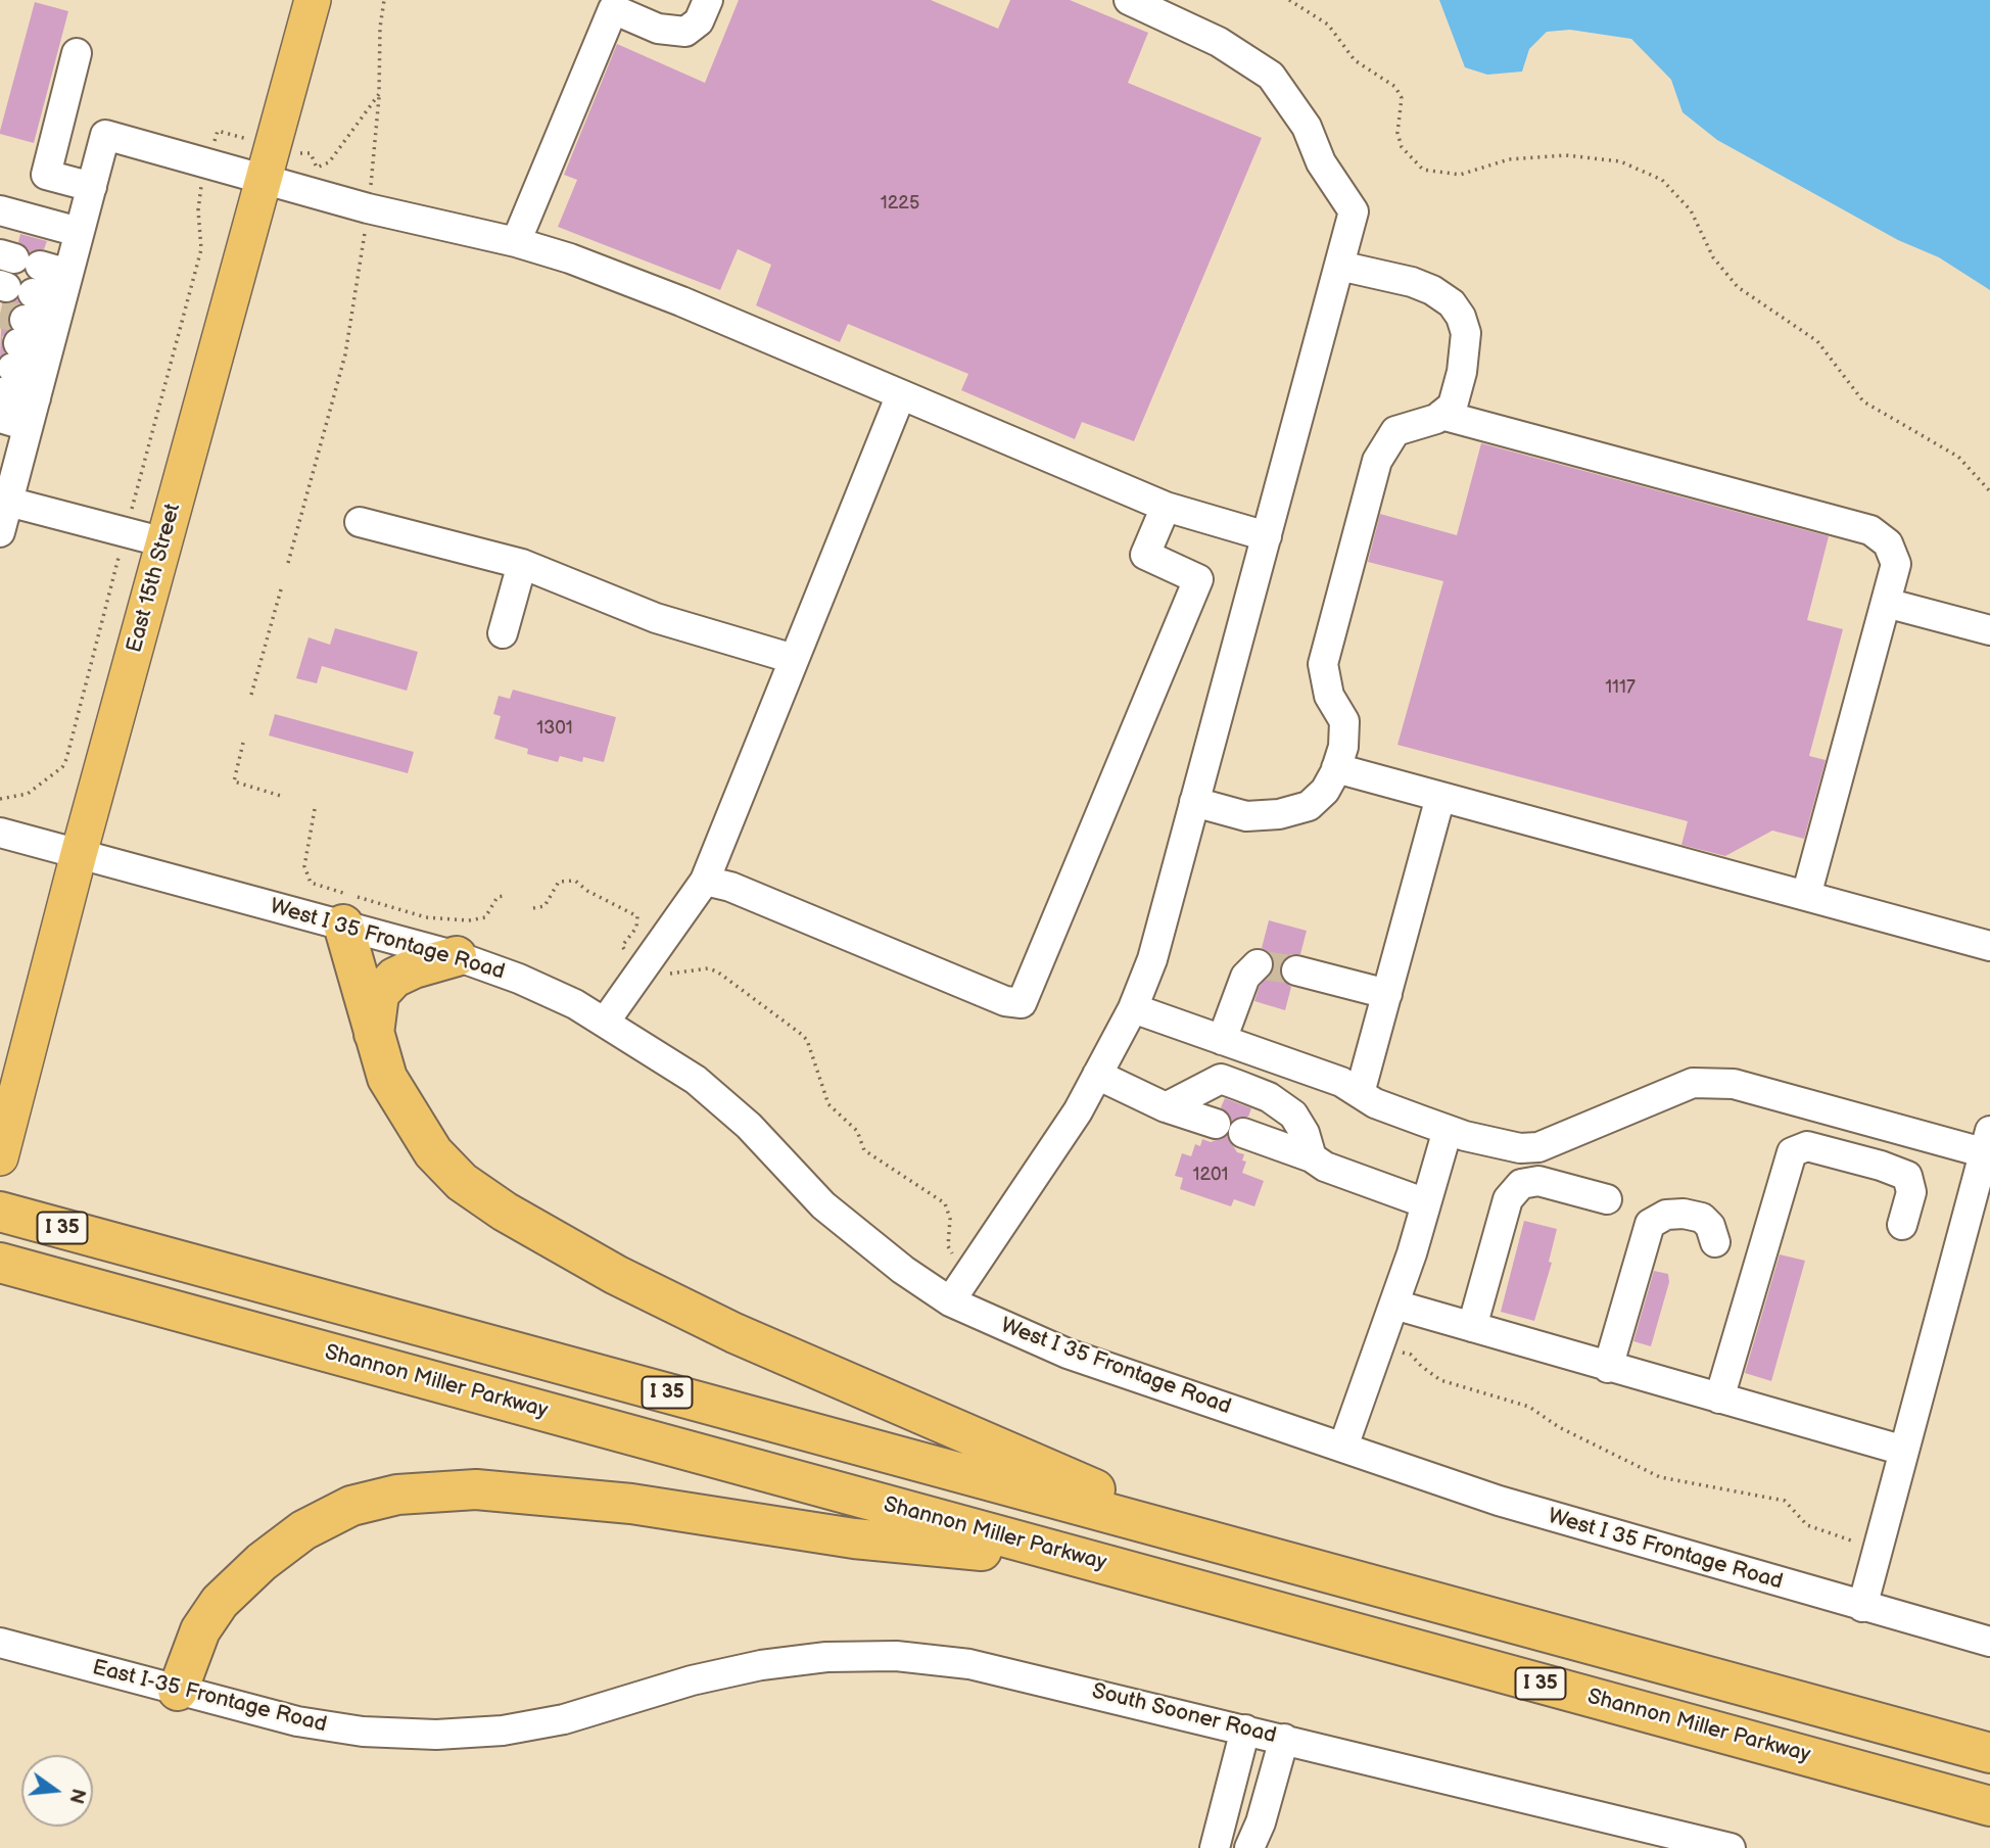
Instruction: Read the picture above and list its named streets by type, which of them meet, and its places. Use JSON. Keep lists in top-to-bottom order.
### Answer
{
  "streets": {
    "highway": ["I 35", "Shannon Miller Parkway"],
    "main road": ["East 15th Street"],
    "street": ["West I 35 Frontage Road", "East I-35 Frontage Road", "South Sooner Road"]
  },
  "crossings": [
    ["East 15th Street", "West I 35 Frontage Road"],
    ["East I-35 Frontage Road", "South Sooner Road"]
  ],
  "house_numbers": [
    "1225",
    "1117",
    "1301",
    "1201"
  ],
  "north": "right"
}
